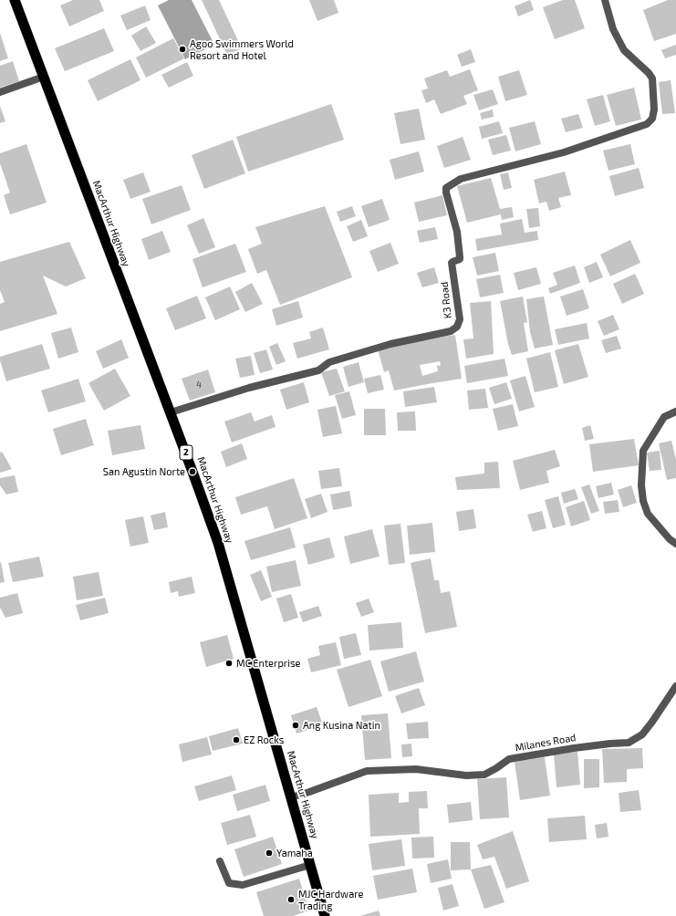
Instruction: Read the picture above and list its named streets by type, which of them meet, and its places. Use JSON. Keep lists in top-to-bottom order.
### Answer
{
  "streets": {
    "highway": ["MacArthur Highway", "2"],
    "street": ["K3 Road", "Milanes Road"]
  },
  "crossings": [
    ["MacArthur Highway", "K3 Road"],
    ["MacArthur Highway", "Milanes Road"]
  ],
  "places": [
    "Agoo Swimmers World Resort and Hotel",
    "San Agustin Norte",
    "MC Enterprise",
    "Ang Kusina Natin",
    "EZ Rocks",
    "Yamaha",
    "MJC Hardware Trading"
  ],
  "house_numbers": ["4"]
}
